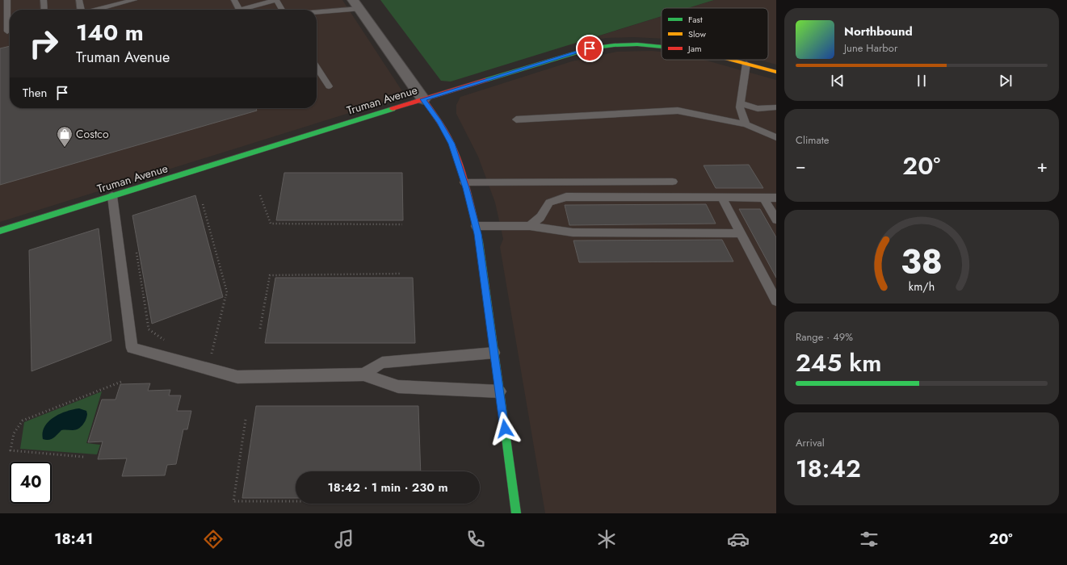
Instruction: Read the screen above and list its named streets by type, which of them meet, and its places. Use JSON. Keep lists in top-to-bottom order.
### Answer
{
  "streets": {
    "street": ["Truman Avenue"]
  },
  "places": {
    "shop": ["Costco"]
  },
  "legend": ["Fast", "Slow", "Jam"],
  "page": {
    "turn": ["140 m", "Truman Avenue"],
    "song": ["Northbound", "June Harbor"],
    "then": "Then",
    "tile": [
      "Climate",
      ["Range · 49%", "245 km"],
      ["Arrival", "18:42"]
    ],
    "heat": ["−", "20°", "+"],
    "limit": "40",
    "trip": "18:42 · 1 min · 230 m",
    "tabs": ["18:41", "20°"],
    "gauge": ["38", "km/h"]
  }
}
